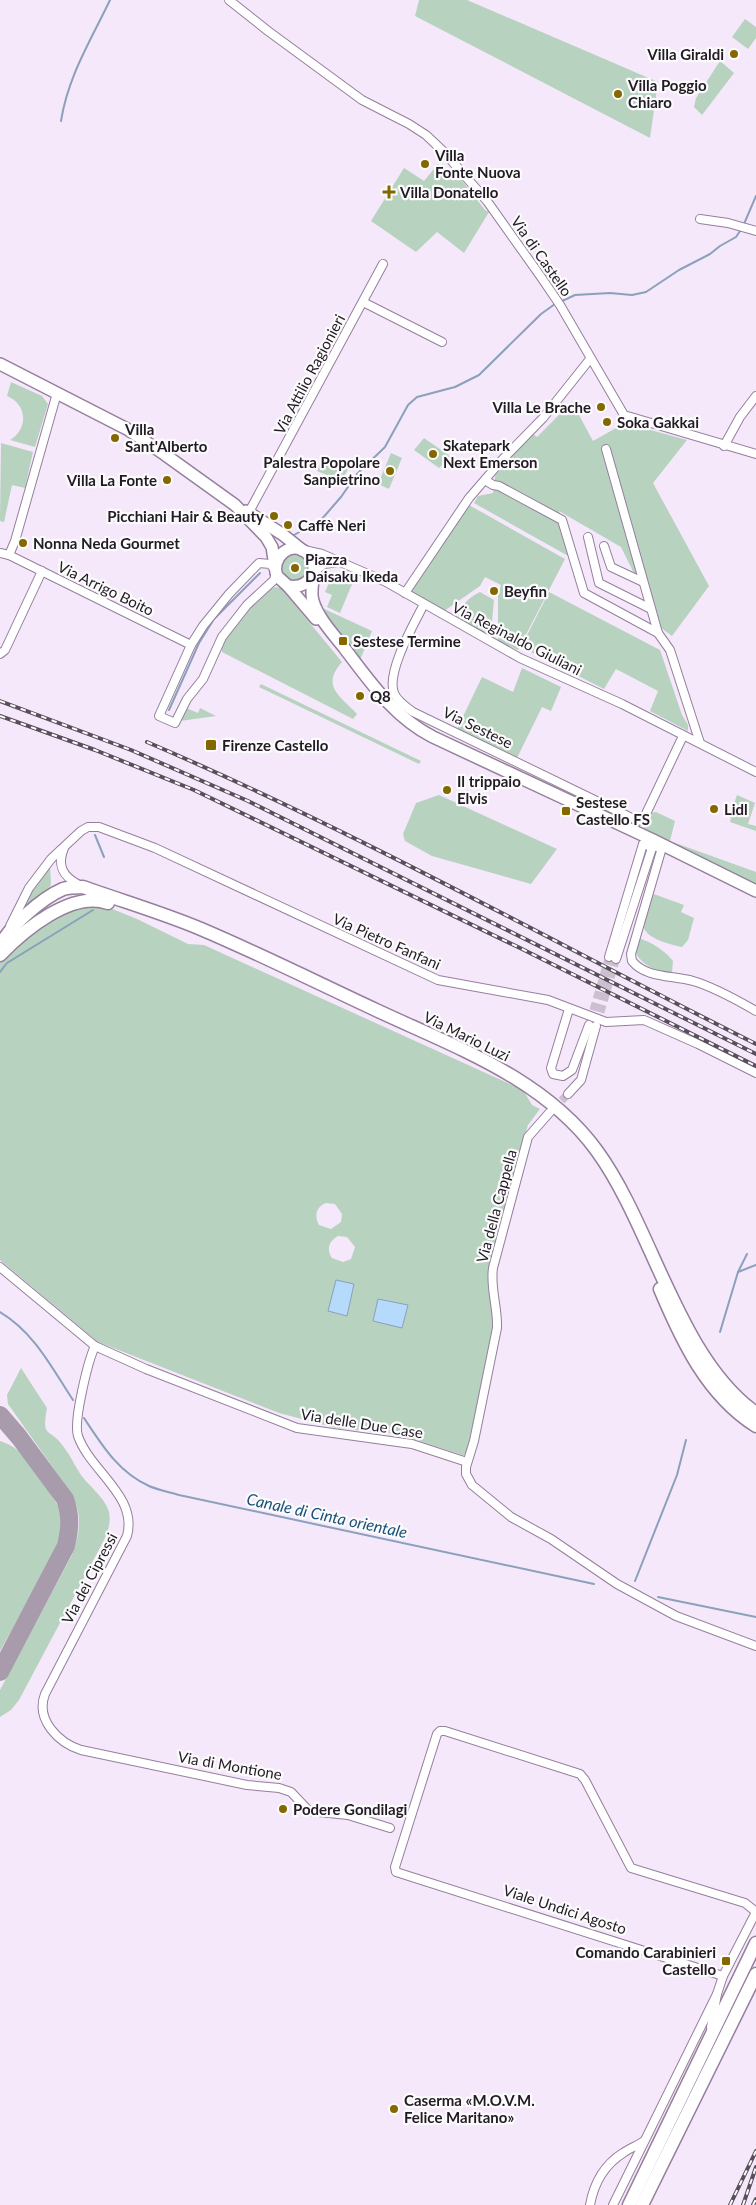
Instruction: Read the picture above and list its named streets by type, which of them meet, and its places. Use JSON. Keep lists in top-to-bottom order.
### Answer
{
  "streets": {
    "main road": ["Via Sestese", "Via Mario Luzi"],
    "street": [
      "Via di Castello",
      "Via Attilio Ragionieri",
      "Via Arrigo Boito",
      "Via Reginaldo Giuliani",
      "Via Pietro Fanfani",
      "Via della Cappella",
      "Via delle Due Case",
      "Via dei Cipressi",
      "Via di Montione",
      "Viale Undici Agosto"
    ]
  },
  "crossings": [
    ["Via Reginaldo Giuliani", "Via Sestese"],
    ["Via della Cappella", "Via delle Due Case"],
    ["Via delle Due Case", "Via dei Cipressi"],
    ["Via dei Cipressi", "Via di Montione"]
  ],
  "water": ["Canale di Cinta orientale"],
  "places": {
    "other": [
      "Villa Giraldi",
      "Villa Poggio Chiaro",
      "Villa Fonte Nuova",
      "Villa Le Brache",
      "Soka Gakkai",
      "Villa Sant'Alberto",
      "Skatepark Next Emerson",
      "Palestra Popolare Sanpietrino",
      "Villa La Fonte",
      "Picchiani Hair & Beauty",
      "Caffè Neri",
      "Nonna Neda Gourmet",
      "Piazza Daisaku Ikeda",
      "Beyfin",
      "Q8",
      "Il trippaio Elvis",
      "Lidl",
      "Podere Gondilagi",
      "Caserma «M.O.V.M. Felice Maritano»"
    ],
    "health": ["Villa Donatello"],
    "transit": [
      "Sestese Termine",
      "Firenze Castello",
      "Sestese Castello FS",
      "Comando Carabinieri Castello"
    ]
  }
}
